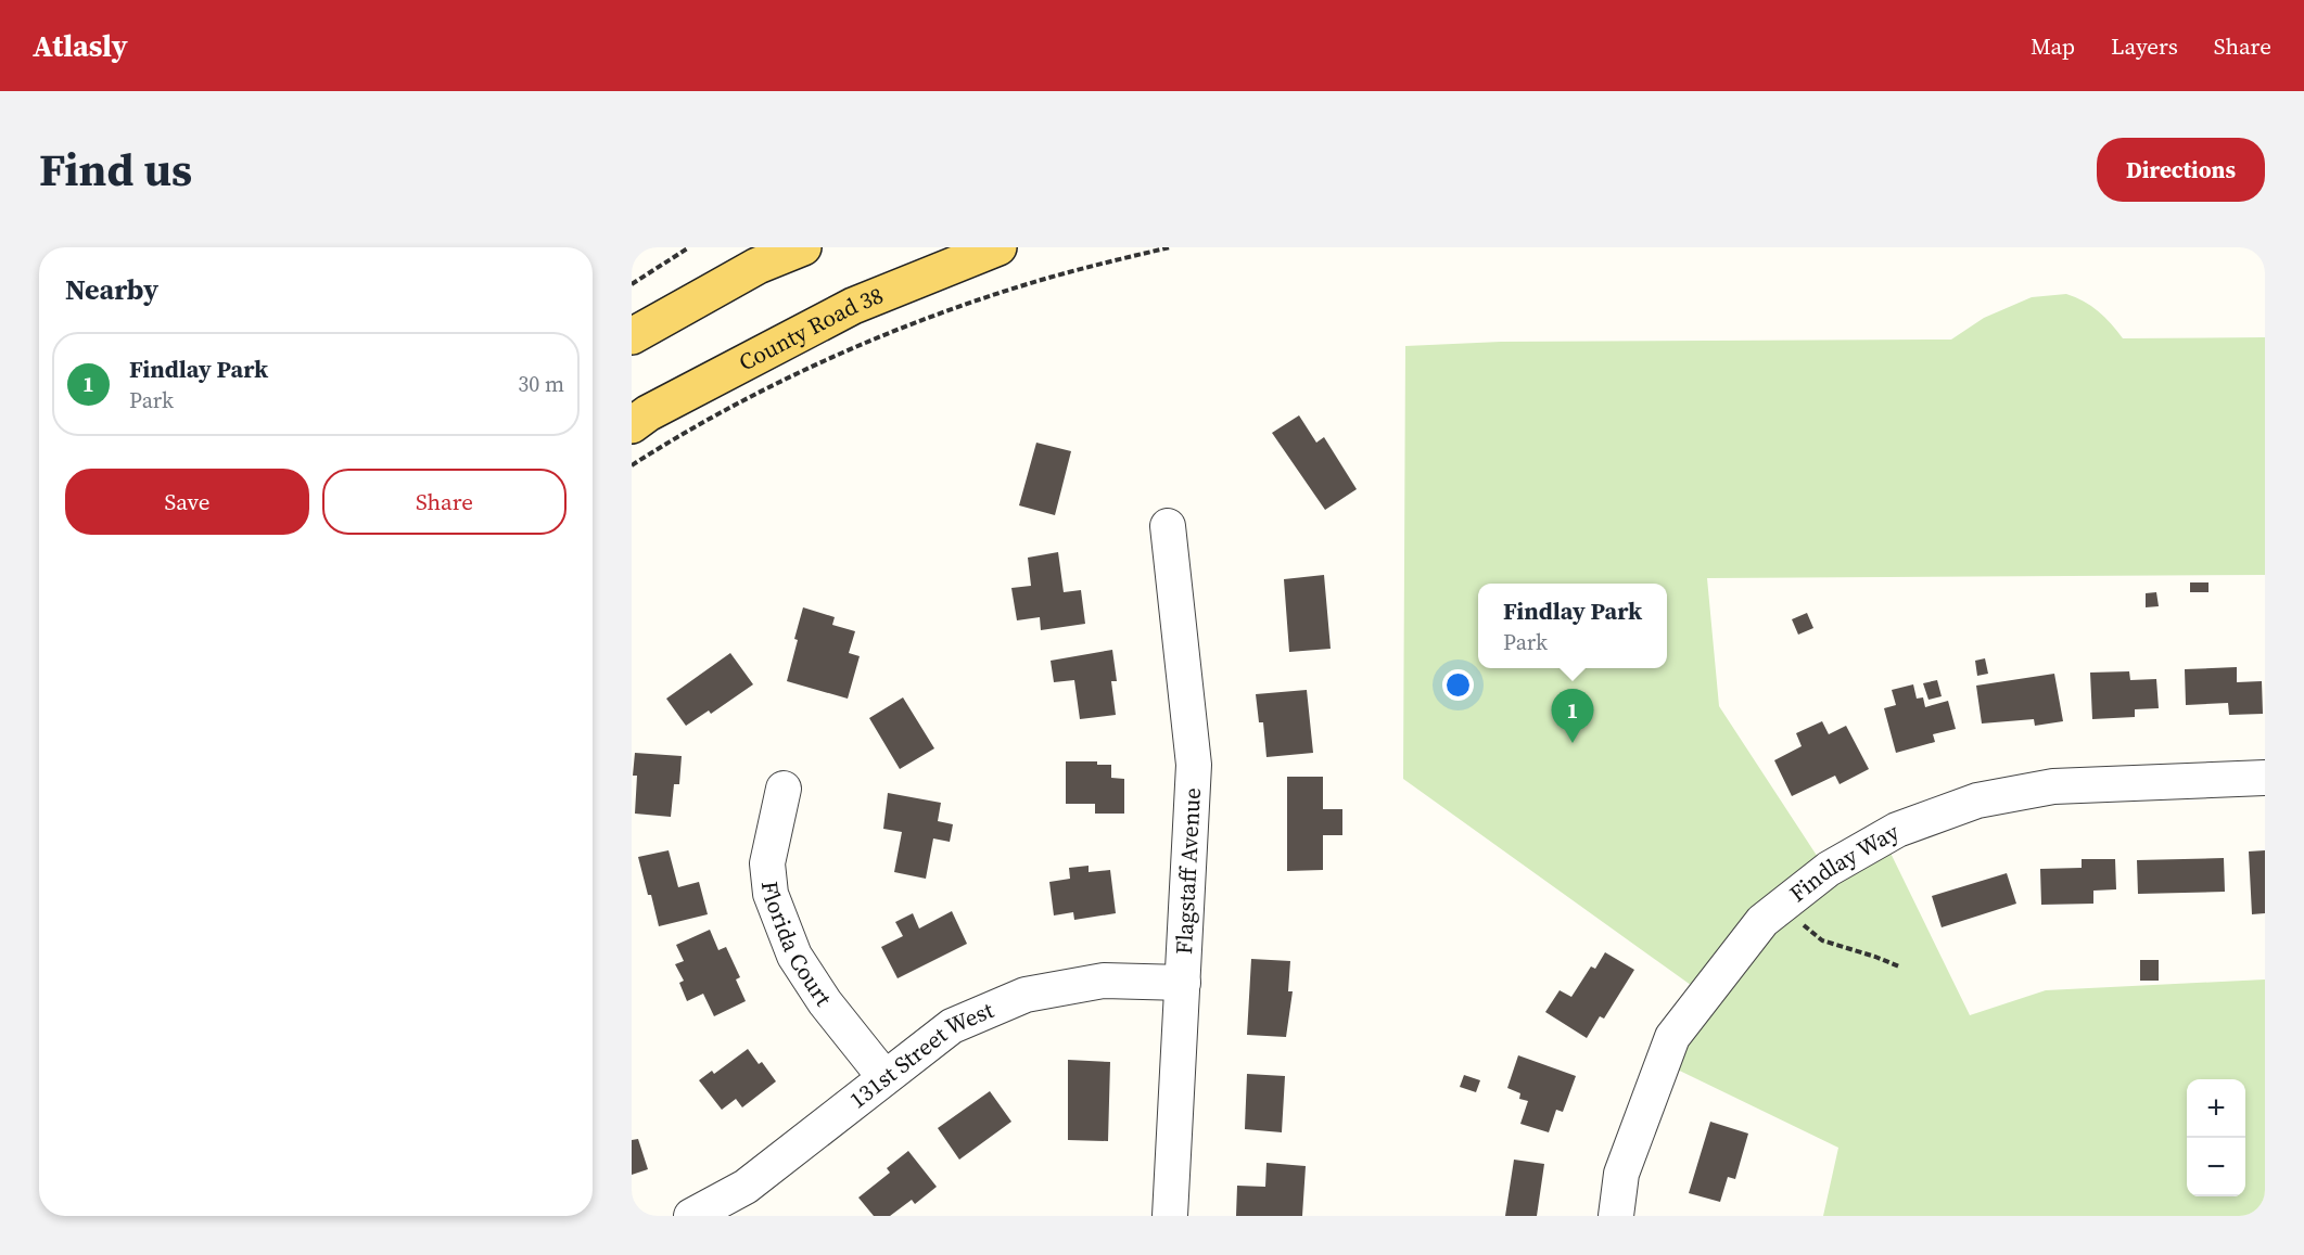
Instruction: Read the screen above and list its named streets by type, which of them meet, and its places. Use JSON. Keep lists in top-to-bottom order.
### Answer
{
  "streets": {
    "main road": ["County Road 38"],
    "street": [
      "Findlay Way",
      "Flagstaff Avenue",
      "Florida Court",
      "131st Street West"
    ]
  },
  "crossings": [
    ["Flagstaff Avenue", "131st Street West"],
    ["Florida Court", "131st Street West"]
  ],
  "page": {
    "header": "Atlasly",
    "nav": ["Map", "Layers", "Share"],
    "title": "Find us",
    "buttons": [
      "Directions",
      ["Save", "Share"]
    ],
    "heading": "Nearby",
    "list": [
      {
        "mark": "1",
        "name": "Findlay Park",
        "note": "Park",
        "value": "30 m"
      }
    ],
    "popup": ["Findlay Park", "Park"],
    "pins": "1",
    "map_buttons": ["+", "−"]
  }
}
